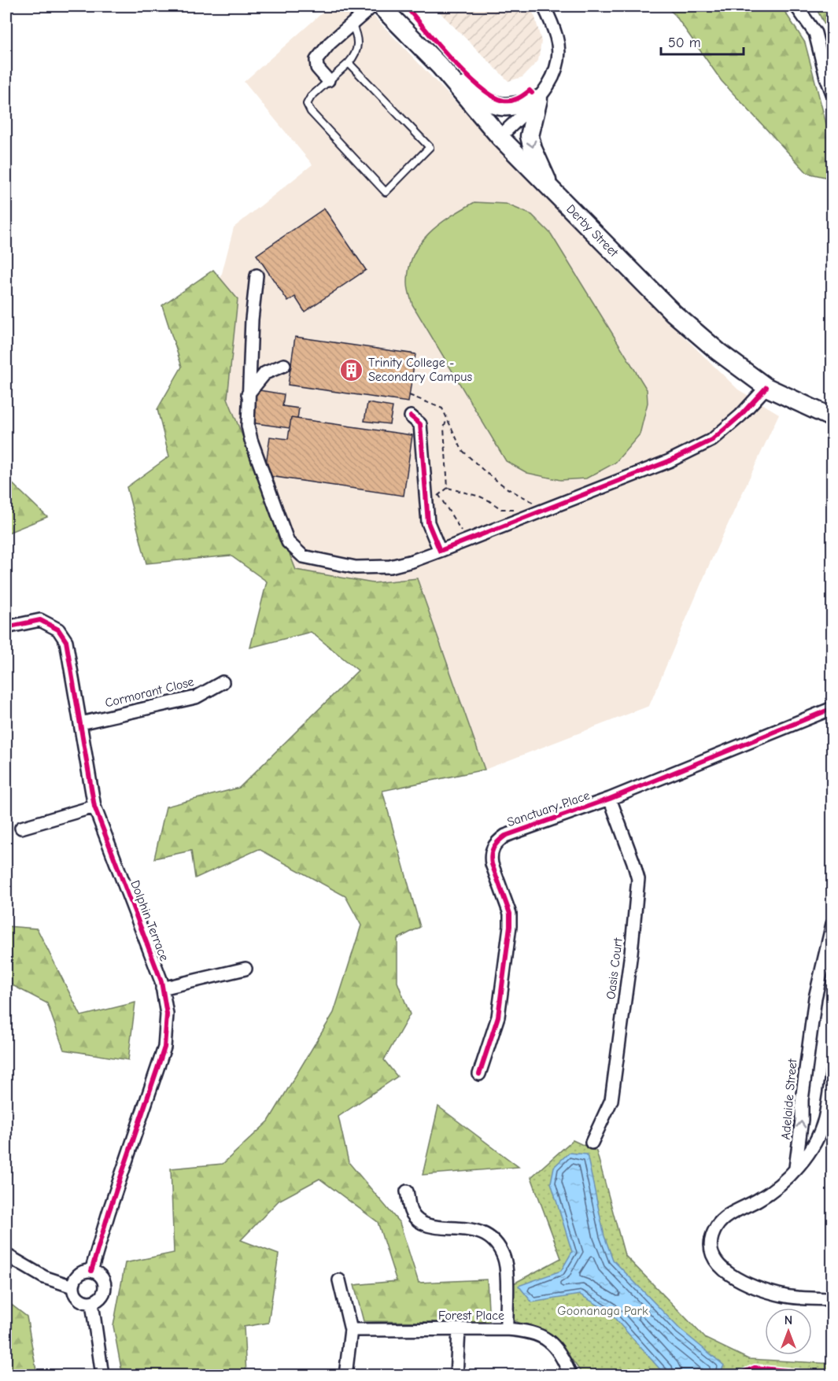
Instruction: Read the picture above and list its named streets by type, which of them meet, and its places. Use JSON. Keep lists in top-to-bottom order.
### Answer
{
  "streets": {
    "main road": ["Derby Street"],
    "street": [
      "Cormorant Close",
      "Sanctuary Place",
      "Dolphin Terrace",
      "Oasis Court",
      "Adelaide Street",
      "Forest Place"
    ]
  },
  "crossings": [
    ["Cormorant Close", "Dolphin Terrace"],
    ["Sanctuary Place", "Oasis Court"]
  ],
  "parks": ["Goonanaga Park"],
  "places": {
    "building": ["Trinity College - Secondary Campus"]
  },
  "scale_bar": "50 m",
  "north": "top"
}
